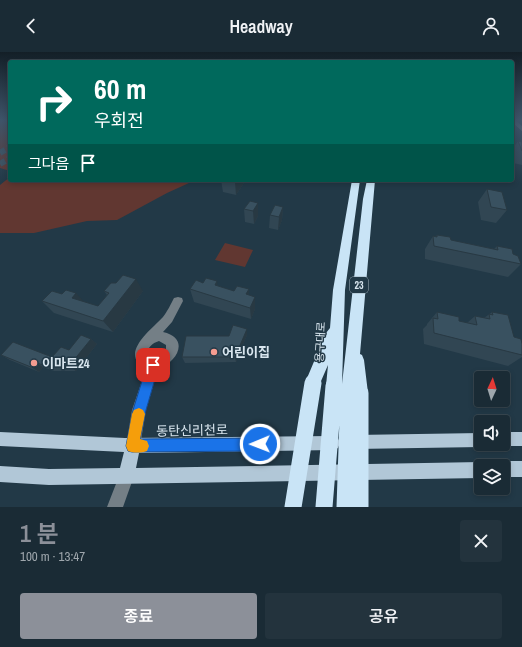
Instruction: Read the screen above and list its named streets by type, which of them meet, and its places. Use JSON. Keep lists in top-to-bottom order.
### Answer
{
  "streets": {
    "highway": ["23", "용구대로"],
    "main road": ["동탄신리천로"]
  },
  "crossings": [
    ["23", "용구대로"]
  ],
  "places": ["어린이집", "이마트24"],
  "north": "top",
  "page": {
    "header": "Headway",
    "turn": ["60 m", "우회전"],
    "then": "그다음",
    "heading": ["1 분", "100 m · 13:47"],
    "buttons": ["종료", "공유"]
  }
}
